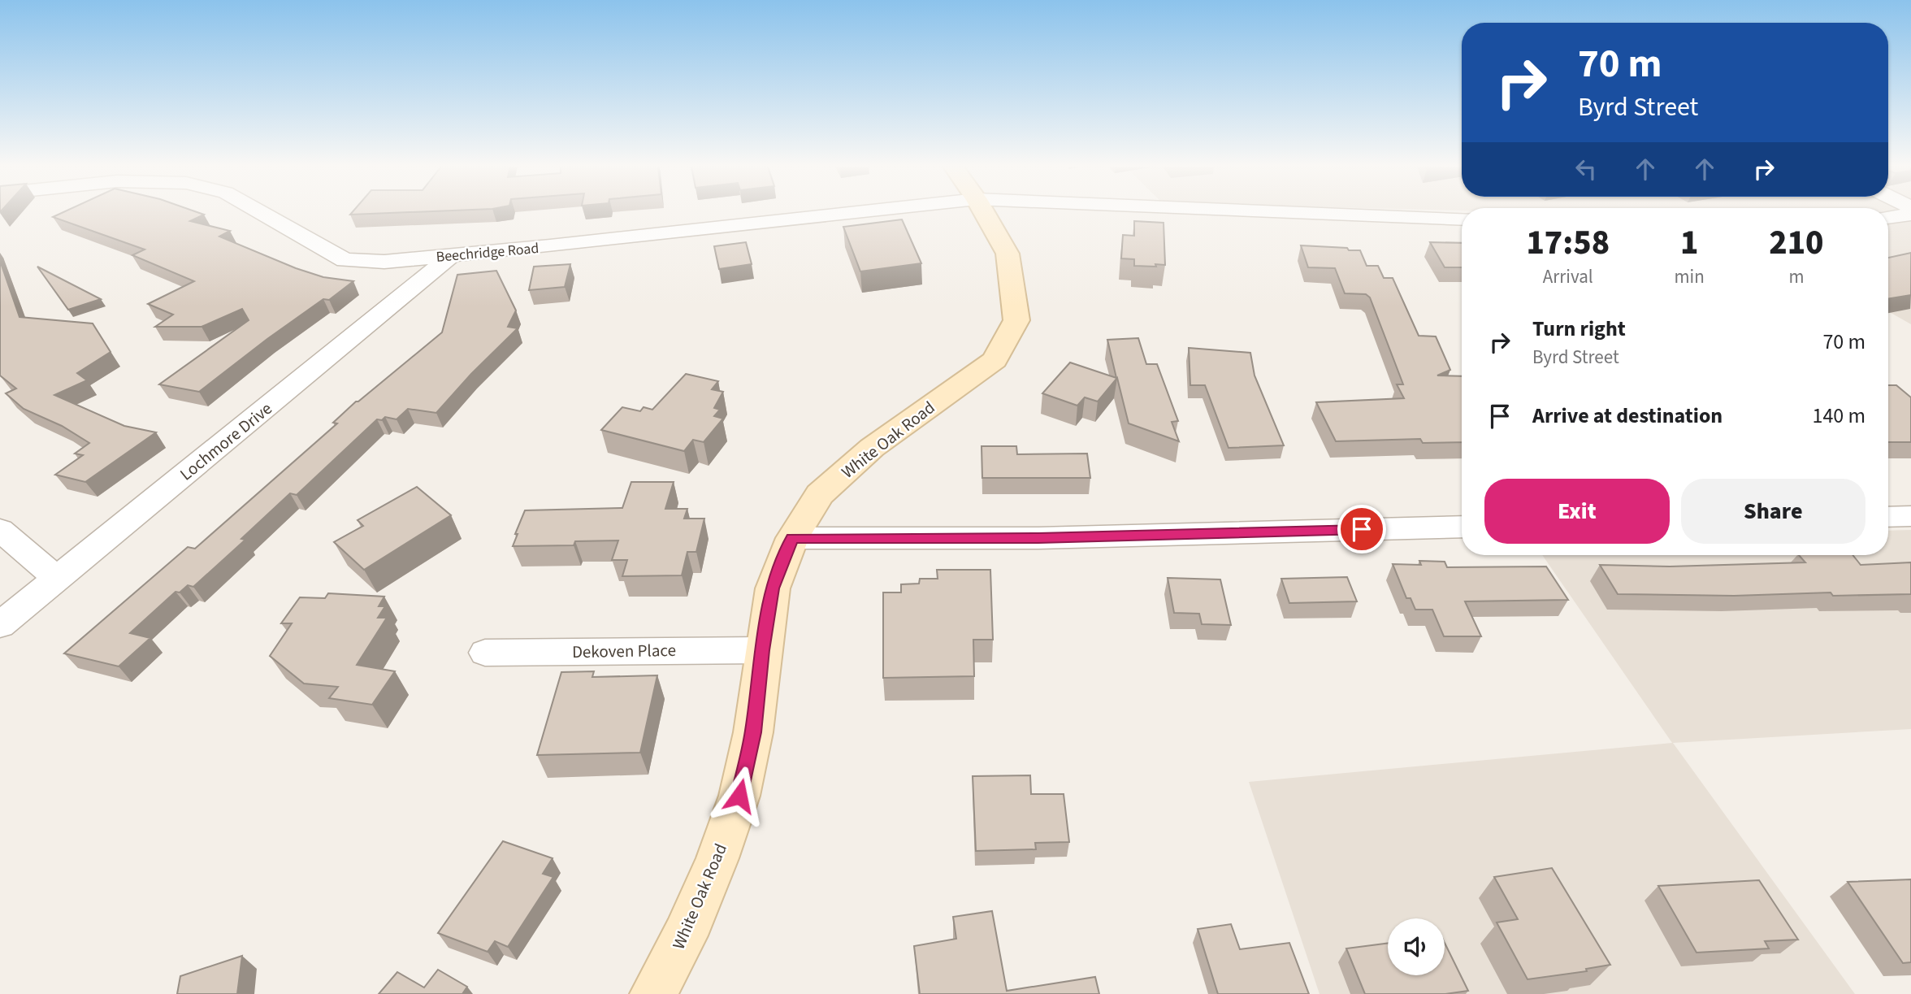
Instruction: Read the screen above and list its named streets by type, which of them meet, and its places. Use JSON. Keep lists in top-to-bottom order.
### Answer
{
  "streets": {
    "street": [
      "Beechridge Road",
      "White Oak Road",
      "Lochmore Drive",
      "Dekoven Place"
    ]
  },
  "crossings": [
    ["Beechridge Road", "Lochmore Drive"],
    ["White Oak Road", "Dekoven Place"]
  ],
  "page": {
    "turn": ["70 m", "Byrd Street"],
    "eta": [
      "17:58",
      "Arrival",
      "1",
      "min",
      "210",
      "m"
    ],
    "list": [
      {
        "name": "Turn right",
        "note": "Byrd Street",
        "value": "70 m"
      },
      {
        "name": "Arrive at destination",
        "value": "140 m"
      }
    ],
    "buttons": ["Exit", "Share"]
  }
}
